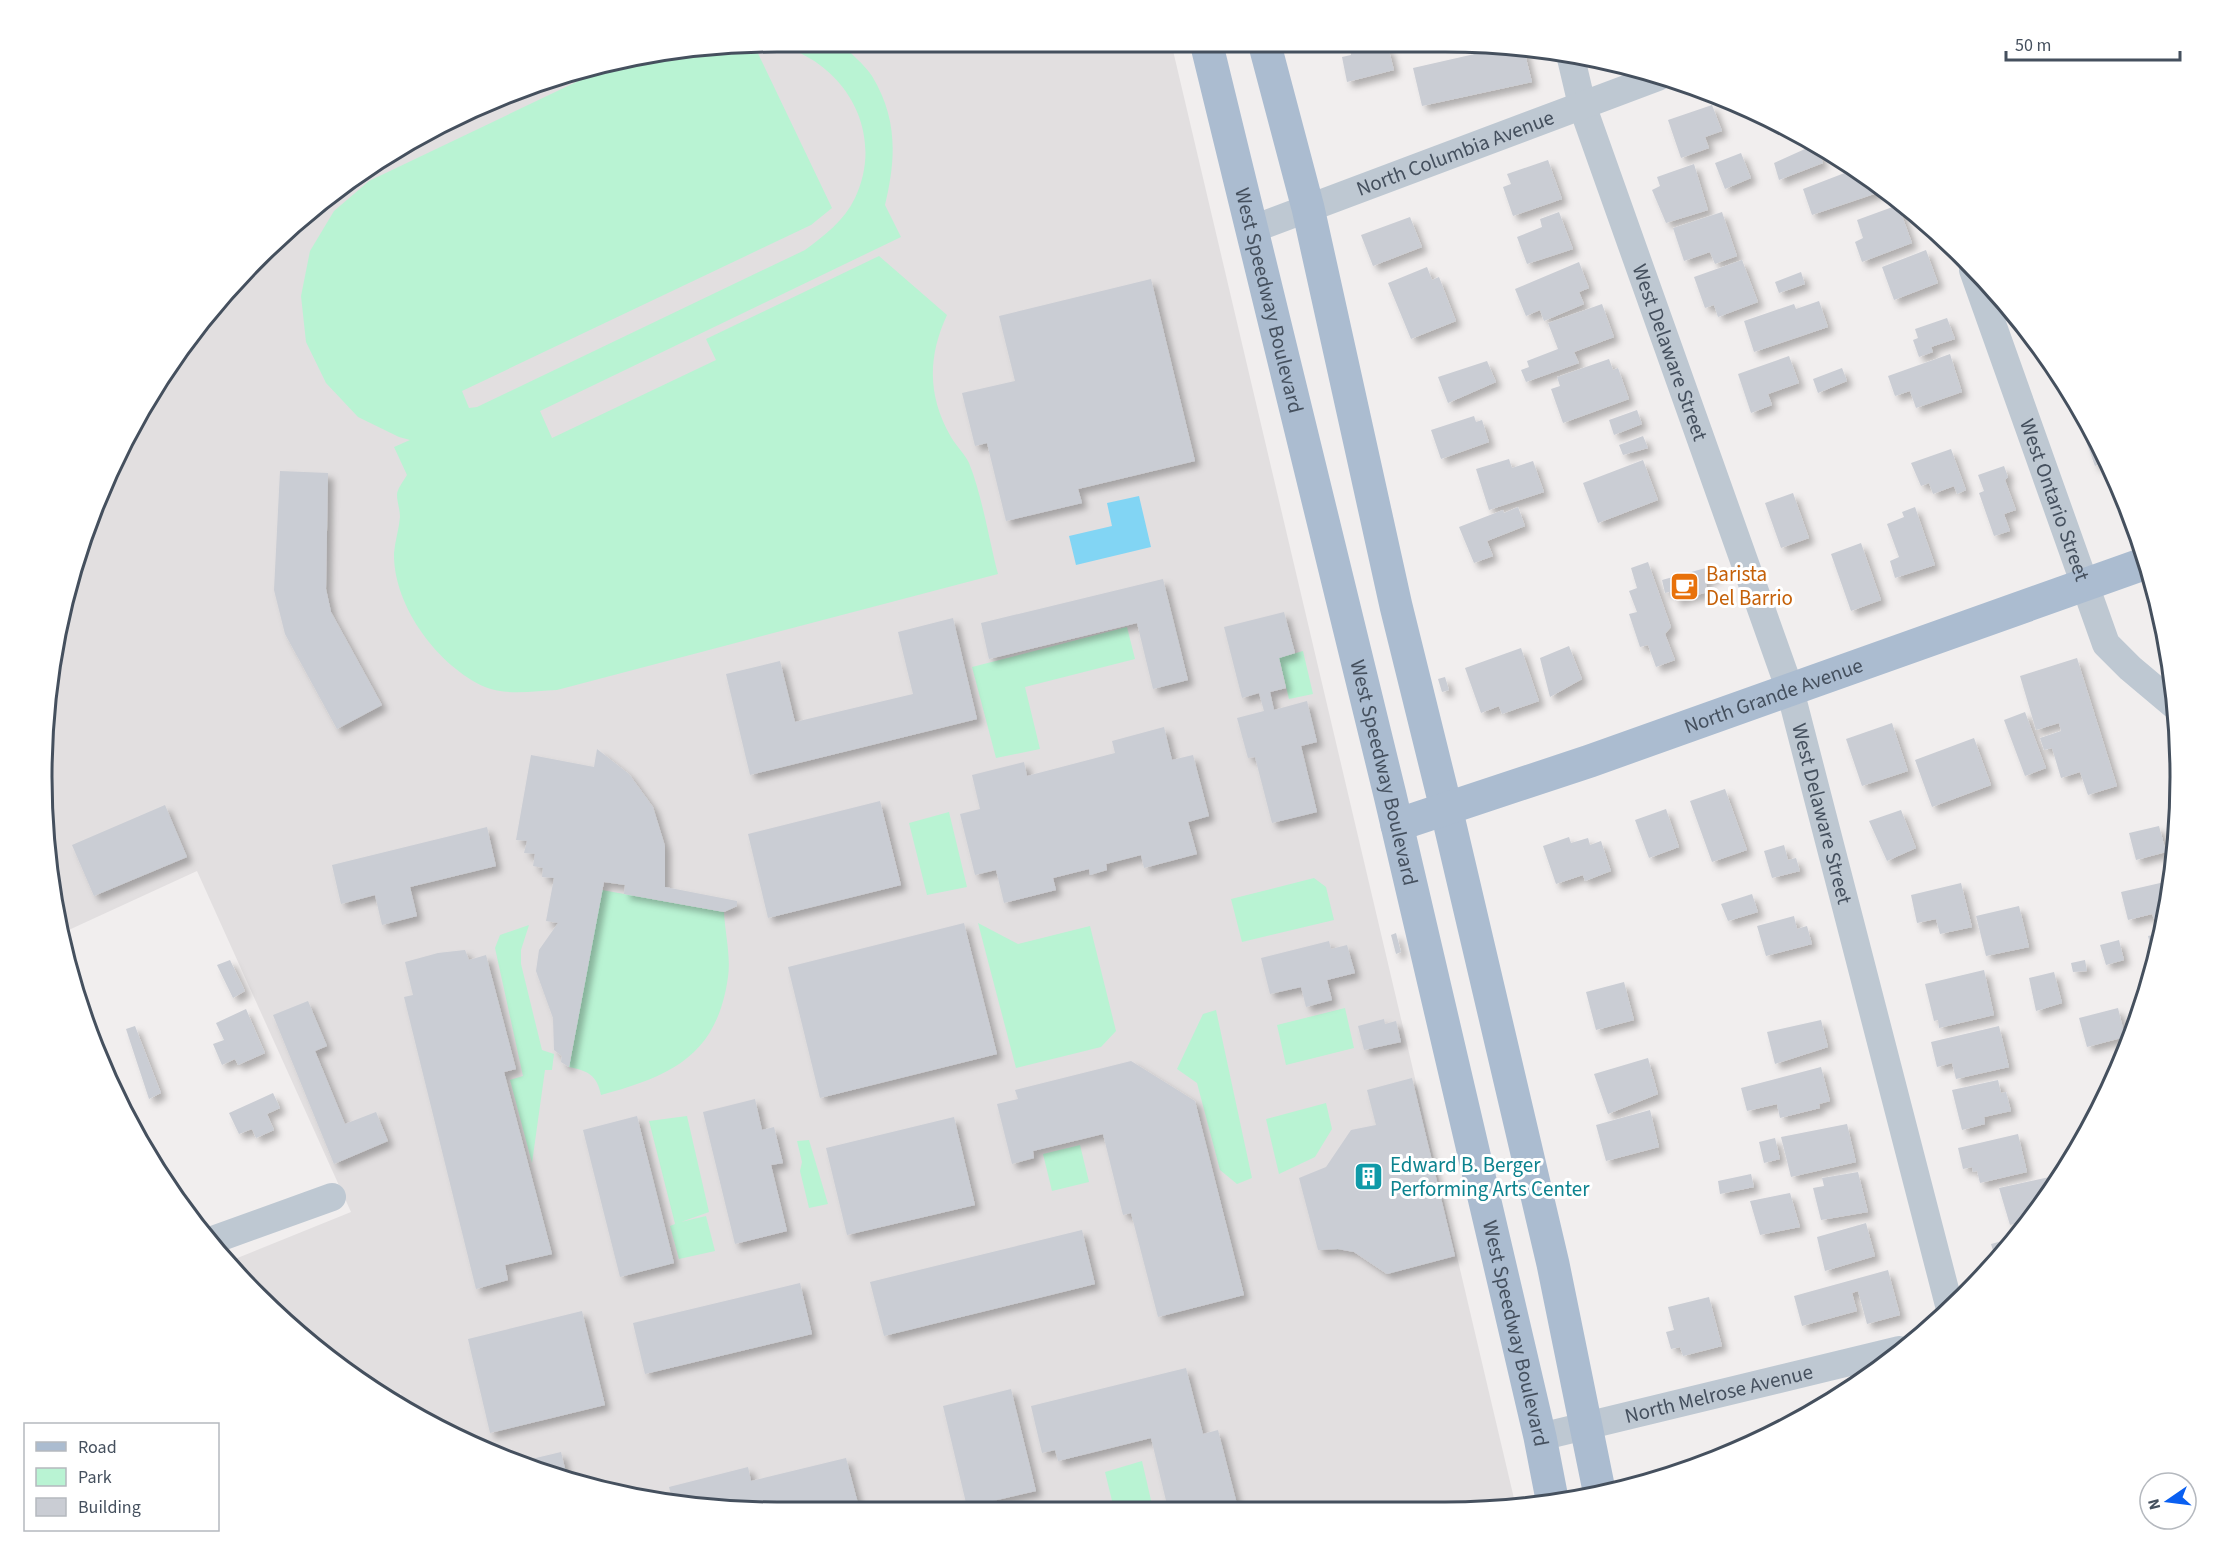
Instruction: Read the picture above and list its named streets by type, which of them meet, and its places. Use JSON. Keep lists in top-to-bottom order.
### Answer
{
  "streets": {
    "main road": ["West Speedway Boulevard", "North Grande Avenue"],
    "street": [
      "North Columbia Avenue",
      "West Delaware Street",
      "West Ontario Street",
      "North Melrose Avenue"
    ]
  },
  "crossings": [
    ["North Columbia Avenue", "West Speedway Boulevard"],
    ["North Columbia Avenue", "West Delaware Street"],
    ["West Speedway Boulevard", "North Grande Avenue"],
    ["West Speedway Boulevard", "North Melrose Avenue"],
    ["West Delaware Street", "North Grande Avenue"],
    ["West Ontario Street", "North Grande Avenue"]
  ],
  "places": {
    "cafe": ["Barista Del Barrio"],
    "building": ["Edward B. Berger Performing Arts Center"]
  },
  "legend": ["Road", "Park", "Building"],
  "scale_bar": "50 m",
  "north": "left"
}
